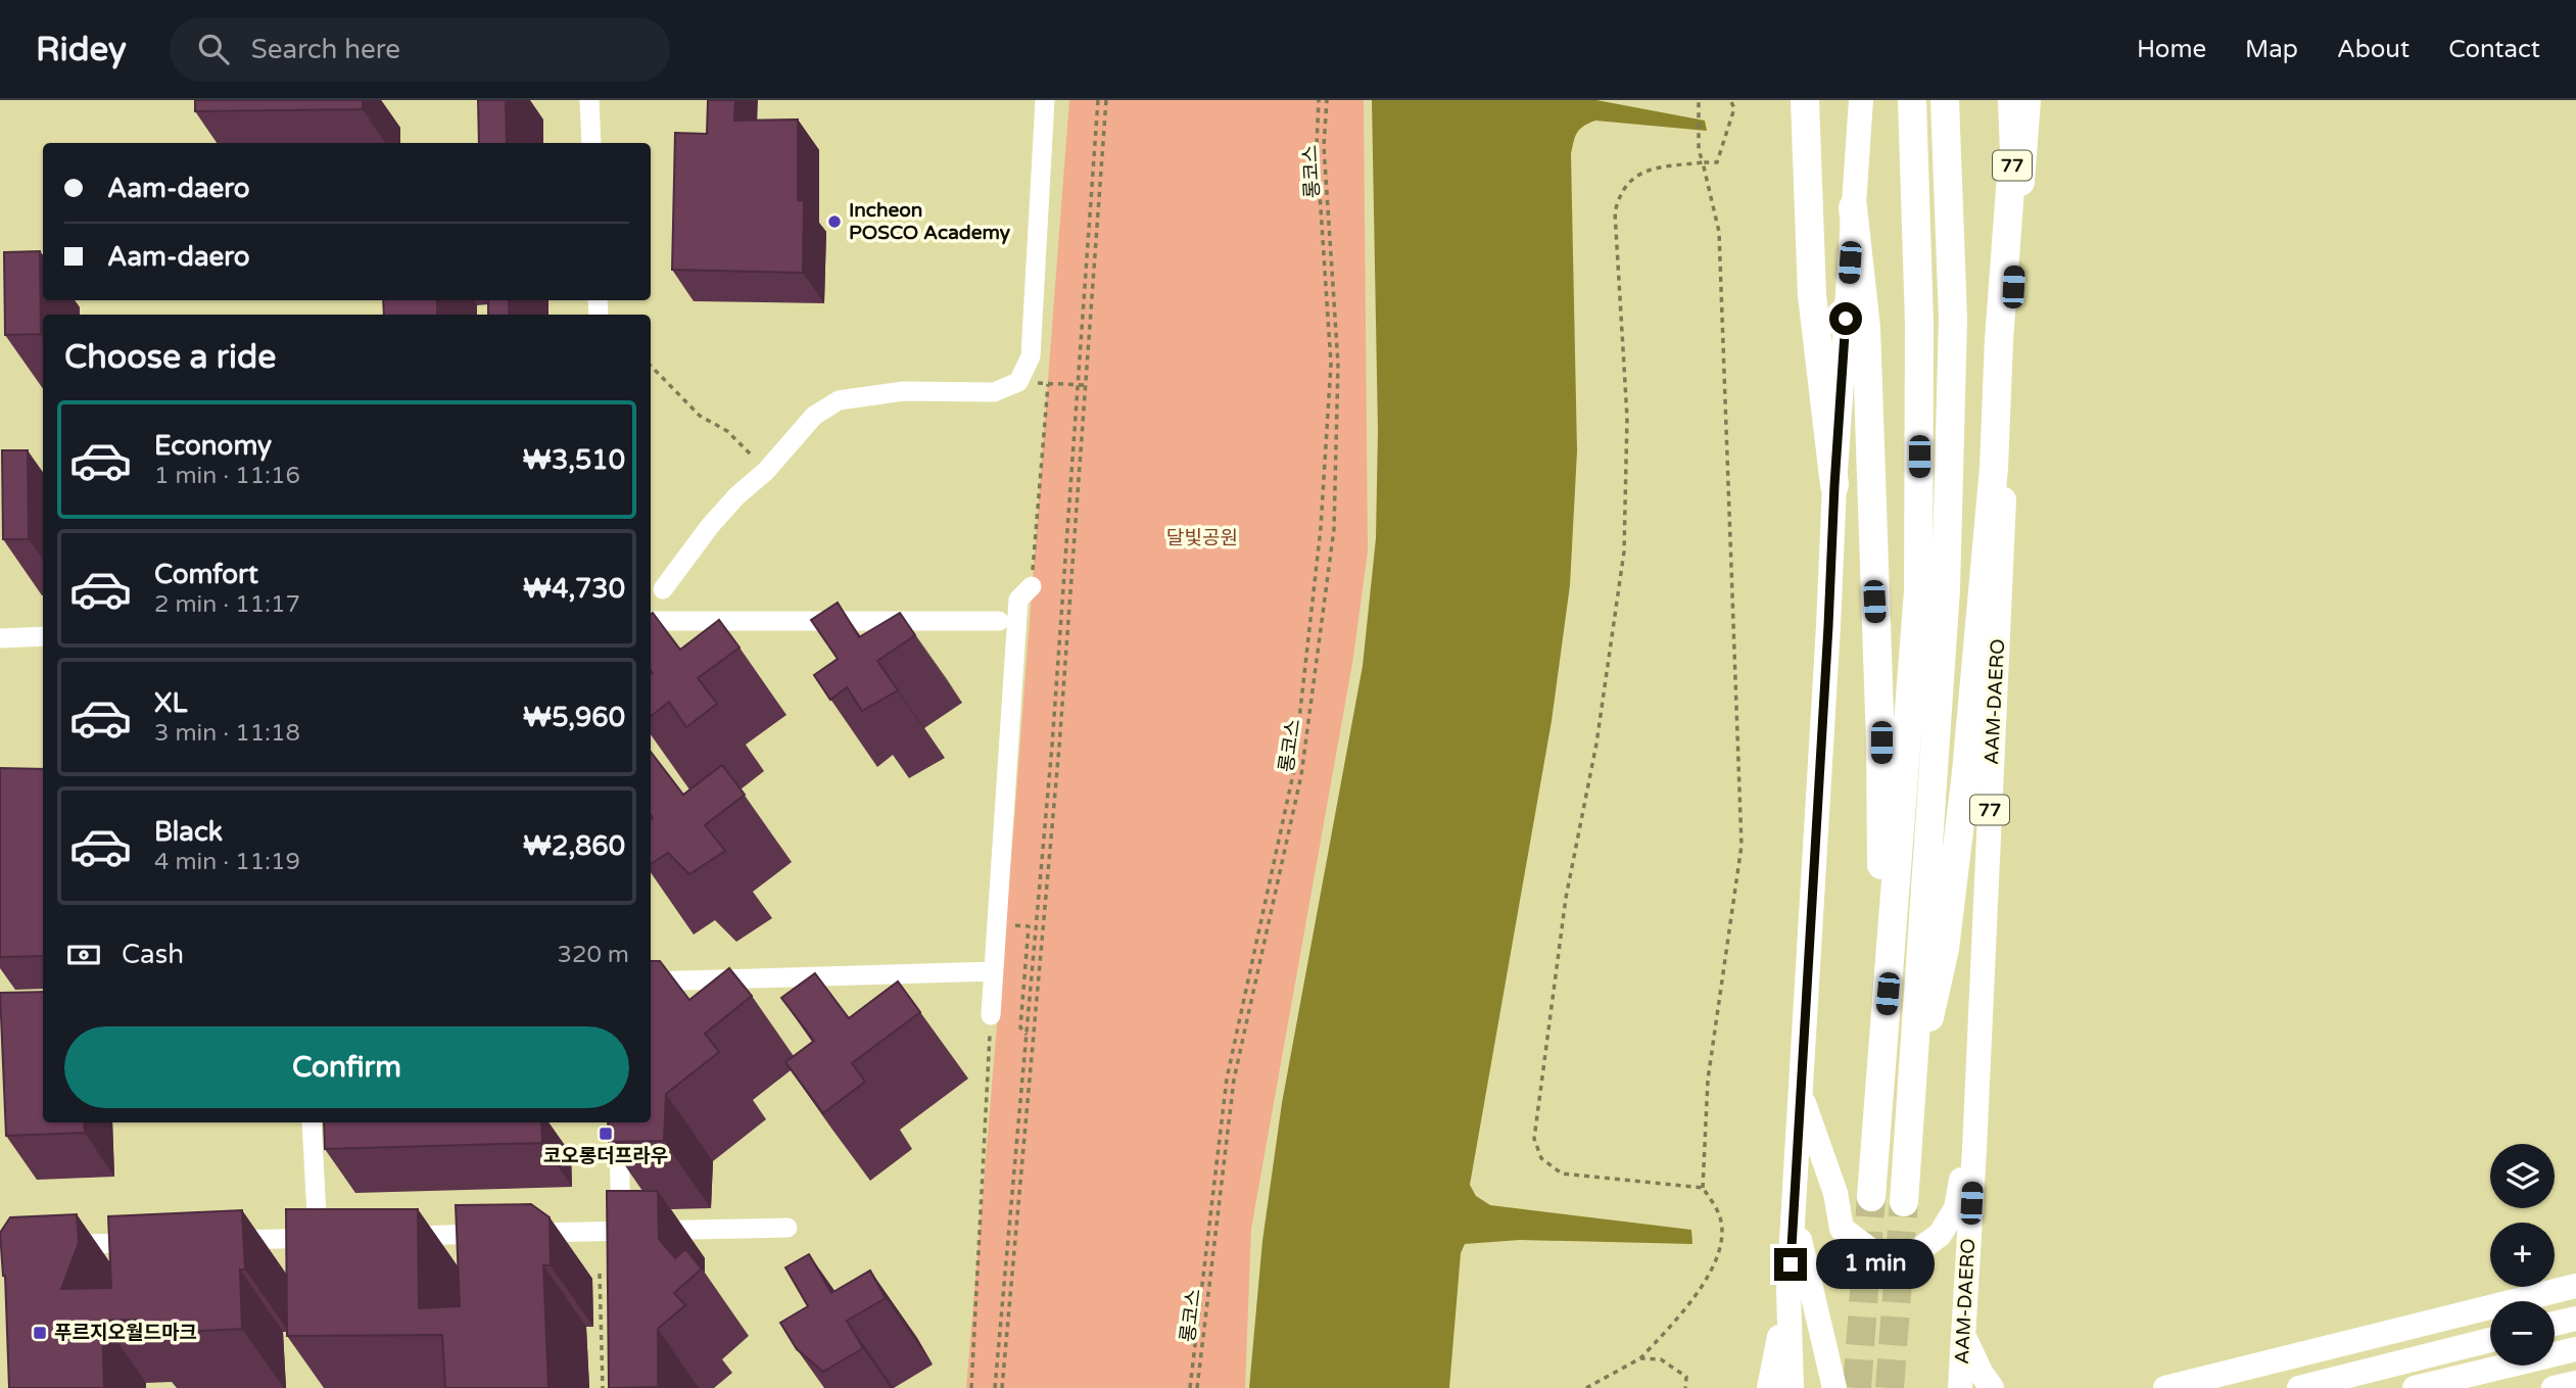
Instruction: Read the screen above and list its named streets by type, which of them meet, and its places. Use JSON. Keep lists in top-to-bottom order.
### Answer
{
  "streets": {
    "main road": ["77", "AAM-DAERO"],
    "path": ["롱코스"]
  },
  "parks": ["달빛공원"],
  "places": {
    "other": ["Incheon POSCO Academy"],
    "transit": ["코오롱더프라우", "푸르지오월드마크"]
  },
  "page": {
    "header": "Ridey",
    "search": "Search here",
    "nav": [
      "Home",
      "Map",
      "About",
      "Contact"
    ],
    "banner": ["Aam-daero", "Aam-daero"],
    "heading": "Choose a ride",
    "list": [
      {
        "name": "Economy",
        "note": "1 min · 11:16",
        "value": "₩3,510"
      },
      {
        "name": "Comfort",
        "note": "2 min · 11:17",
        "value": "₩4,730"
      },
      {
        "name": "XL",
        "note": "3 min · 11:18",
        "value": "₩5,960"
      },
      {
        "name": "Black",
        "note": "4 min · 11:19",
        "value": "₩2,860"
      }
    ],
    "pay": ["Cash", "320 m"],
    "buttons": "Confirm",
    "map_buttons": ["+", "−"],
    "bubble": "1 min"
  }
}
